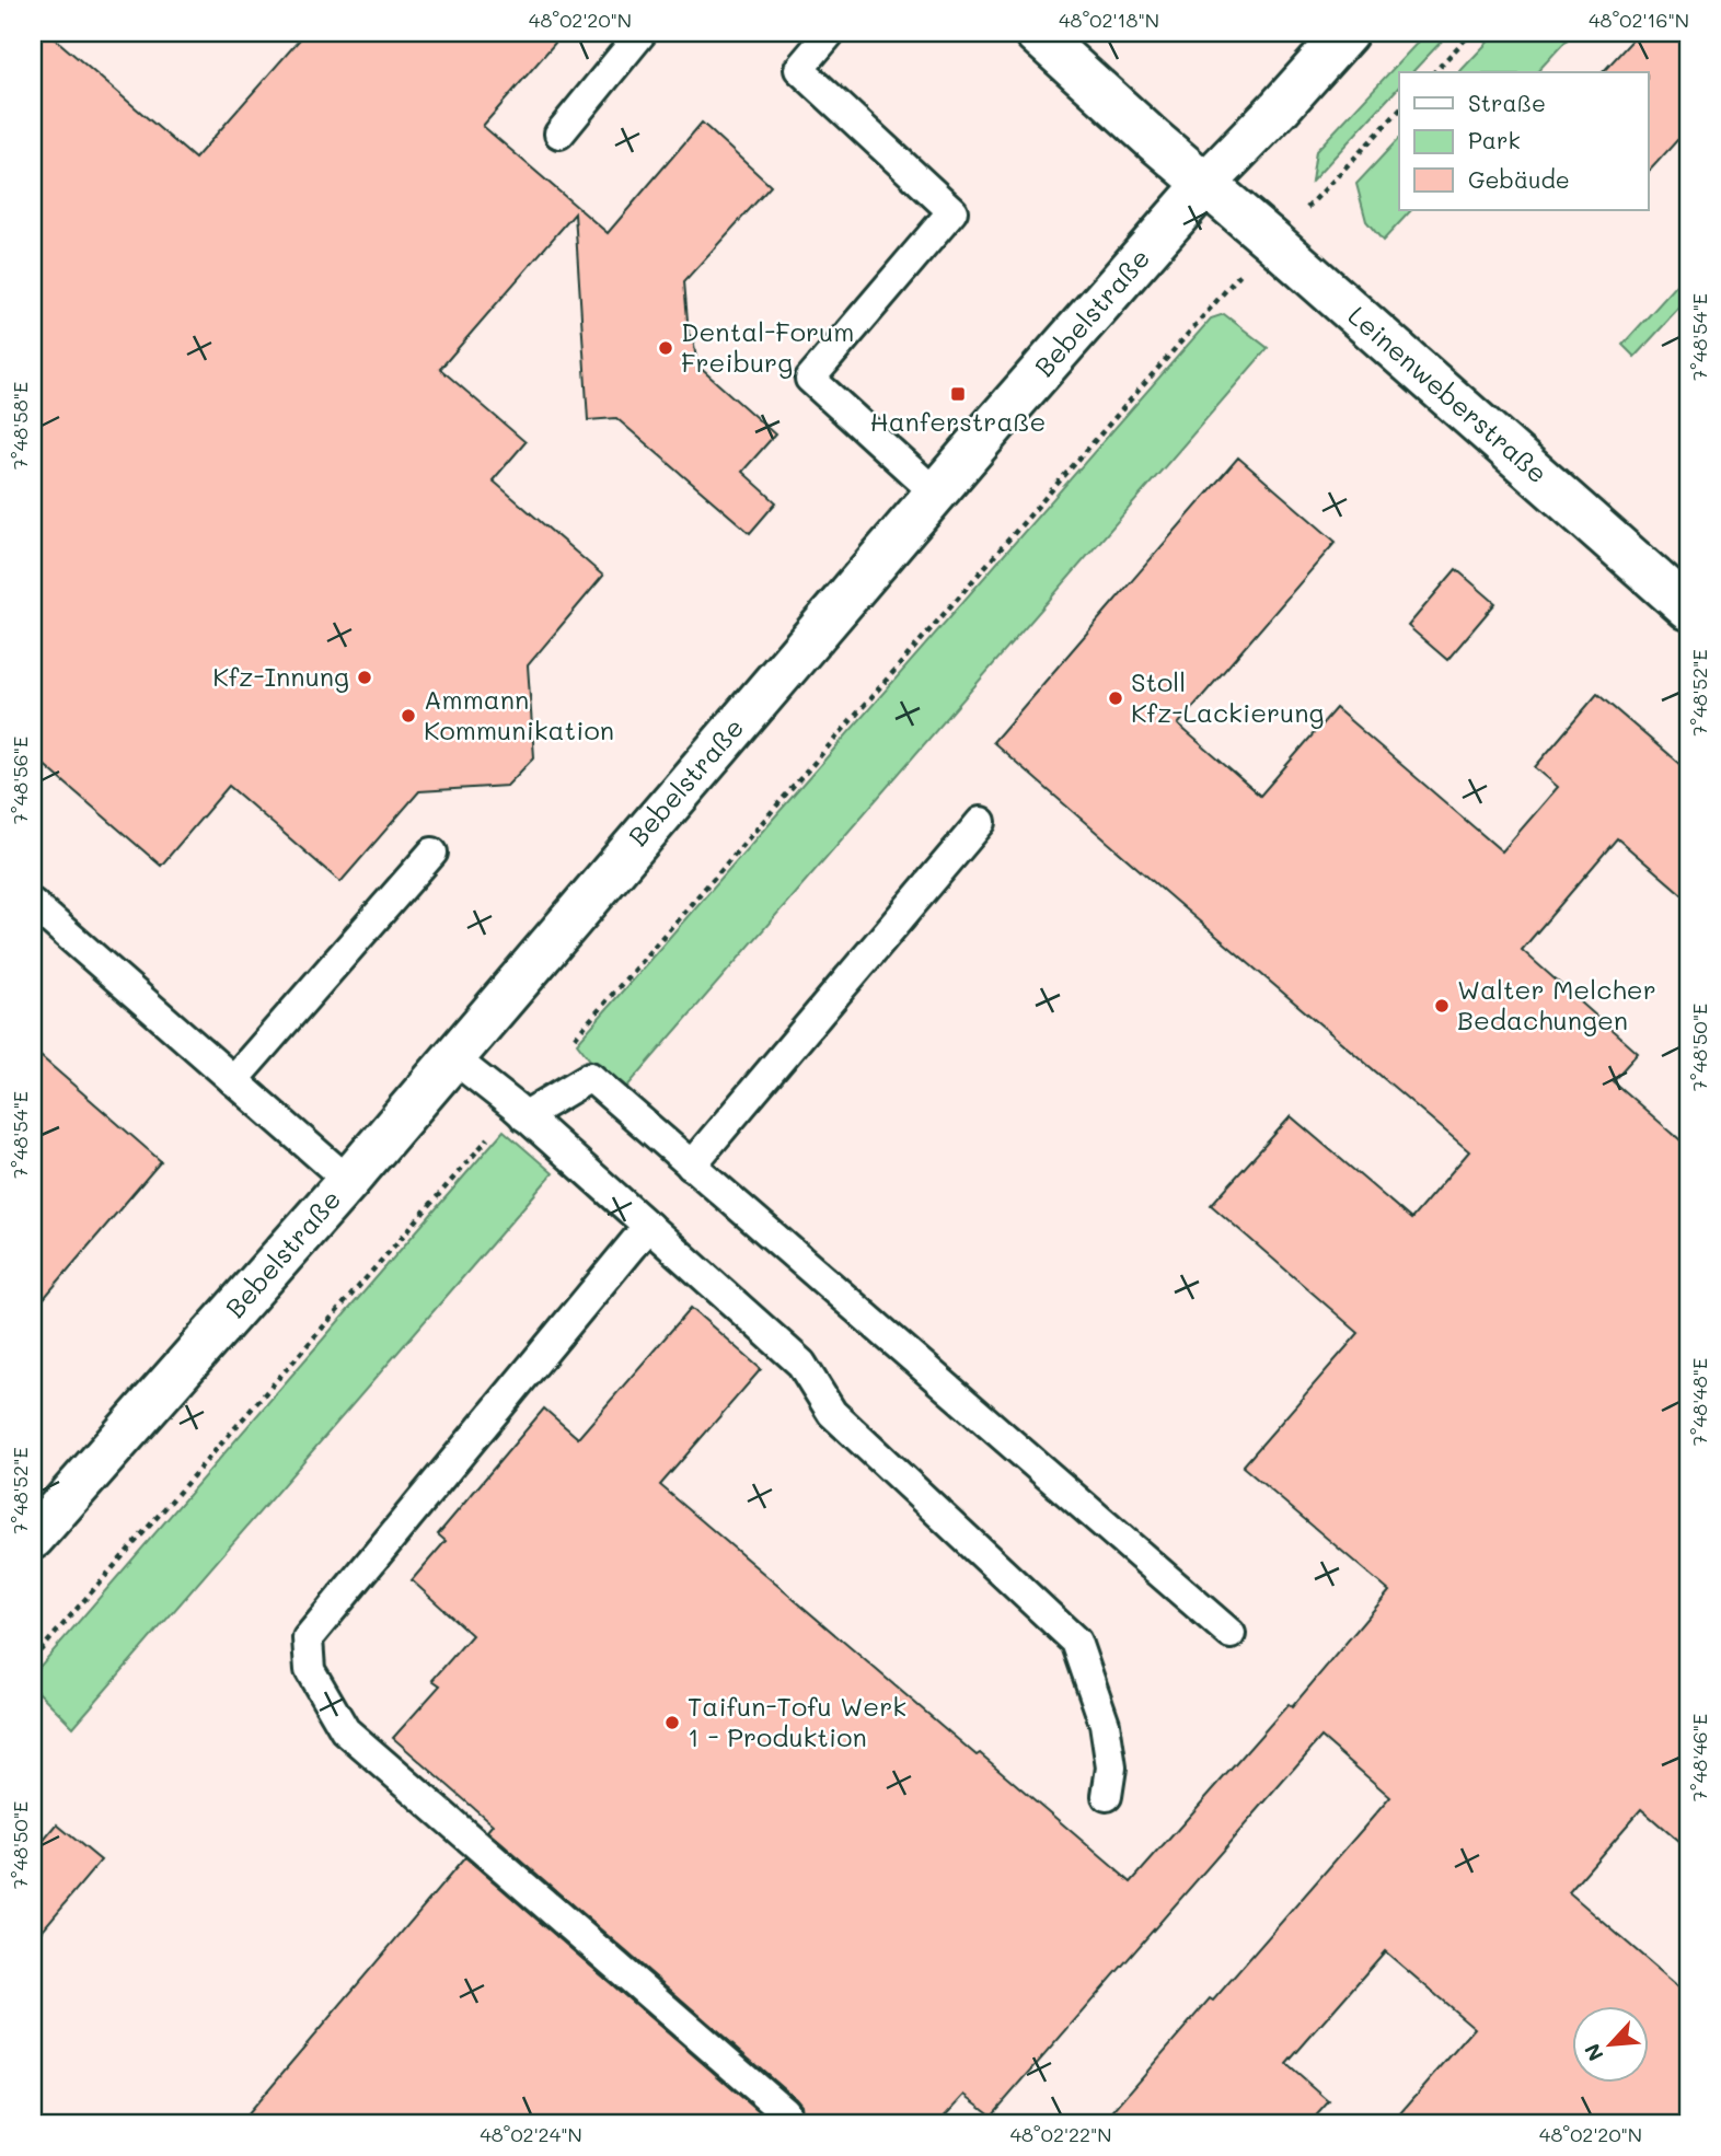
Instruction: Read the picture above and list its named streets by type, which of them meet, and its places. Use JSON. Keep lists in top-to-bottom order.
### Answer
{
  "streets": {
    "street": ["Bebelstraße", "Leinenweberstraße"]
  },
  "crossings": [
    ["Bebelstraße", "Leinenweberstraße"]
  ],
  "places": {
    "other": [
      "Dental-Forum Freiburg",
      "Kfz-Innung",
      "Stoll Kfz-Lackierung",
      "Ammann Kommunikation",
      "Walter Melcher Bedachungen",
      "Taifun-Tofu Werk 1 - Produktion"
    ],
    "transit": ["Hanferstraße"]
  },
  "legend": ["Straße", "Park", "Gebäude"],
  "north": "bottom left",
  "coordinates": [
    "48°02'20\"N",
    "48°02'18\"N",
    "48°02'16\"N",
    "7°48'54\"E",
    "7°48'58\"E",
    "7°48'52\"E",
    "7°48'56\"E",
    "7°48'50\"E",
    "7°48'48\"E",
    "7°48'46\"E",
    "48°02'24\"N",
    "48°02'22\"N"
  ]
}
